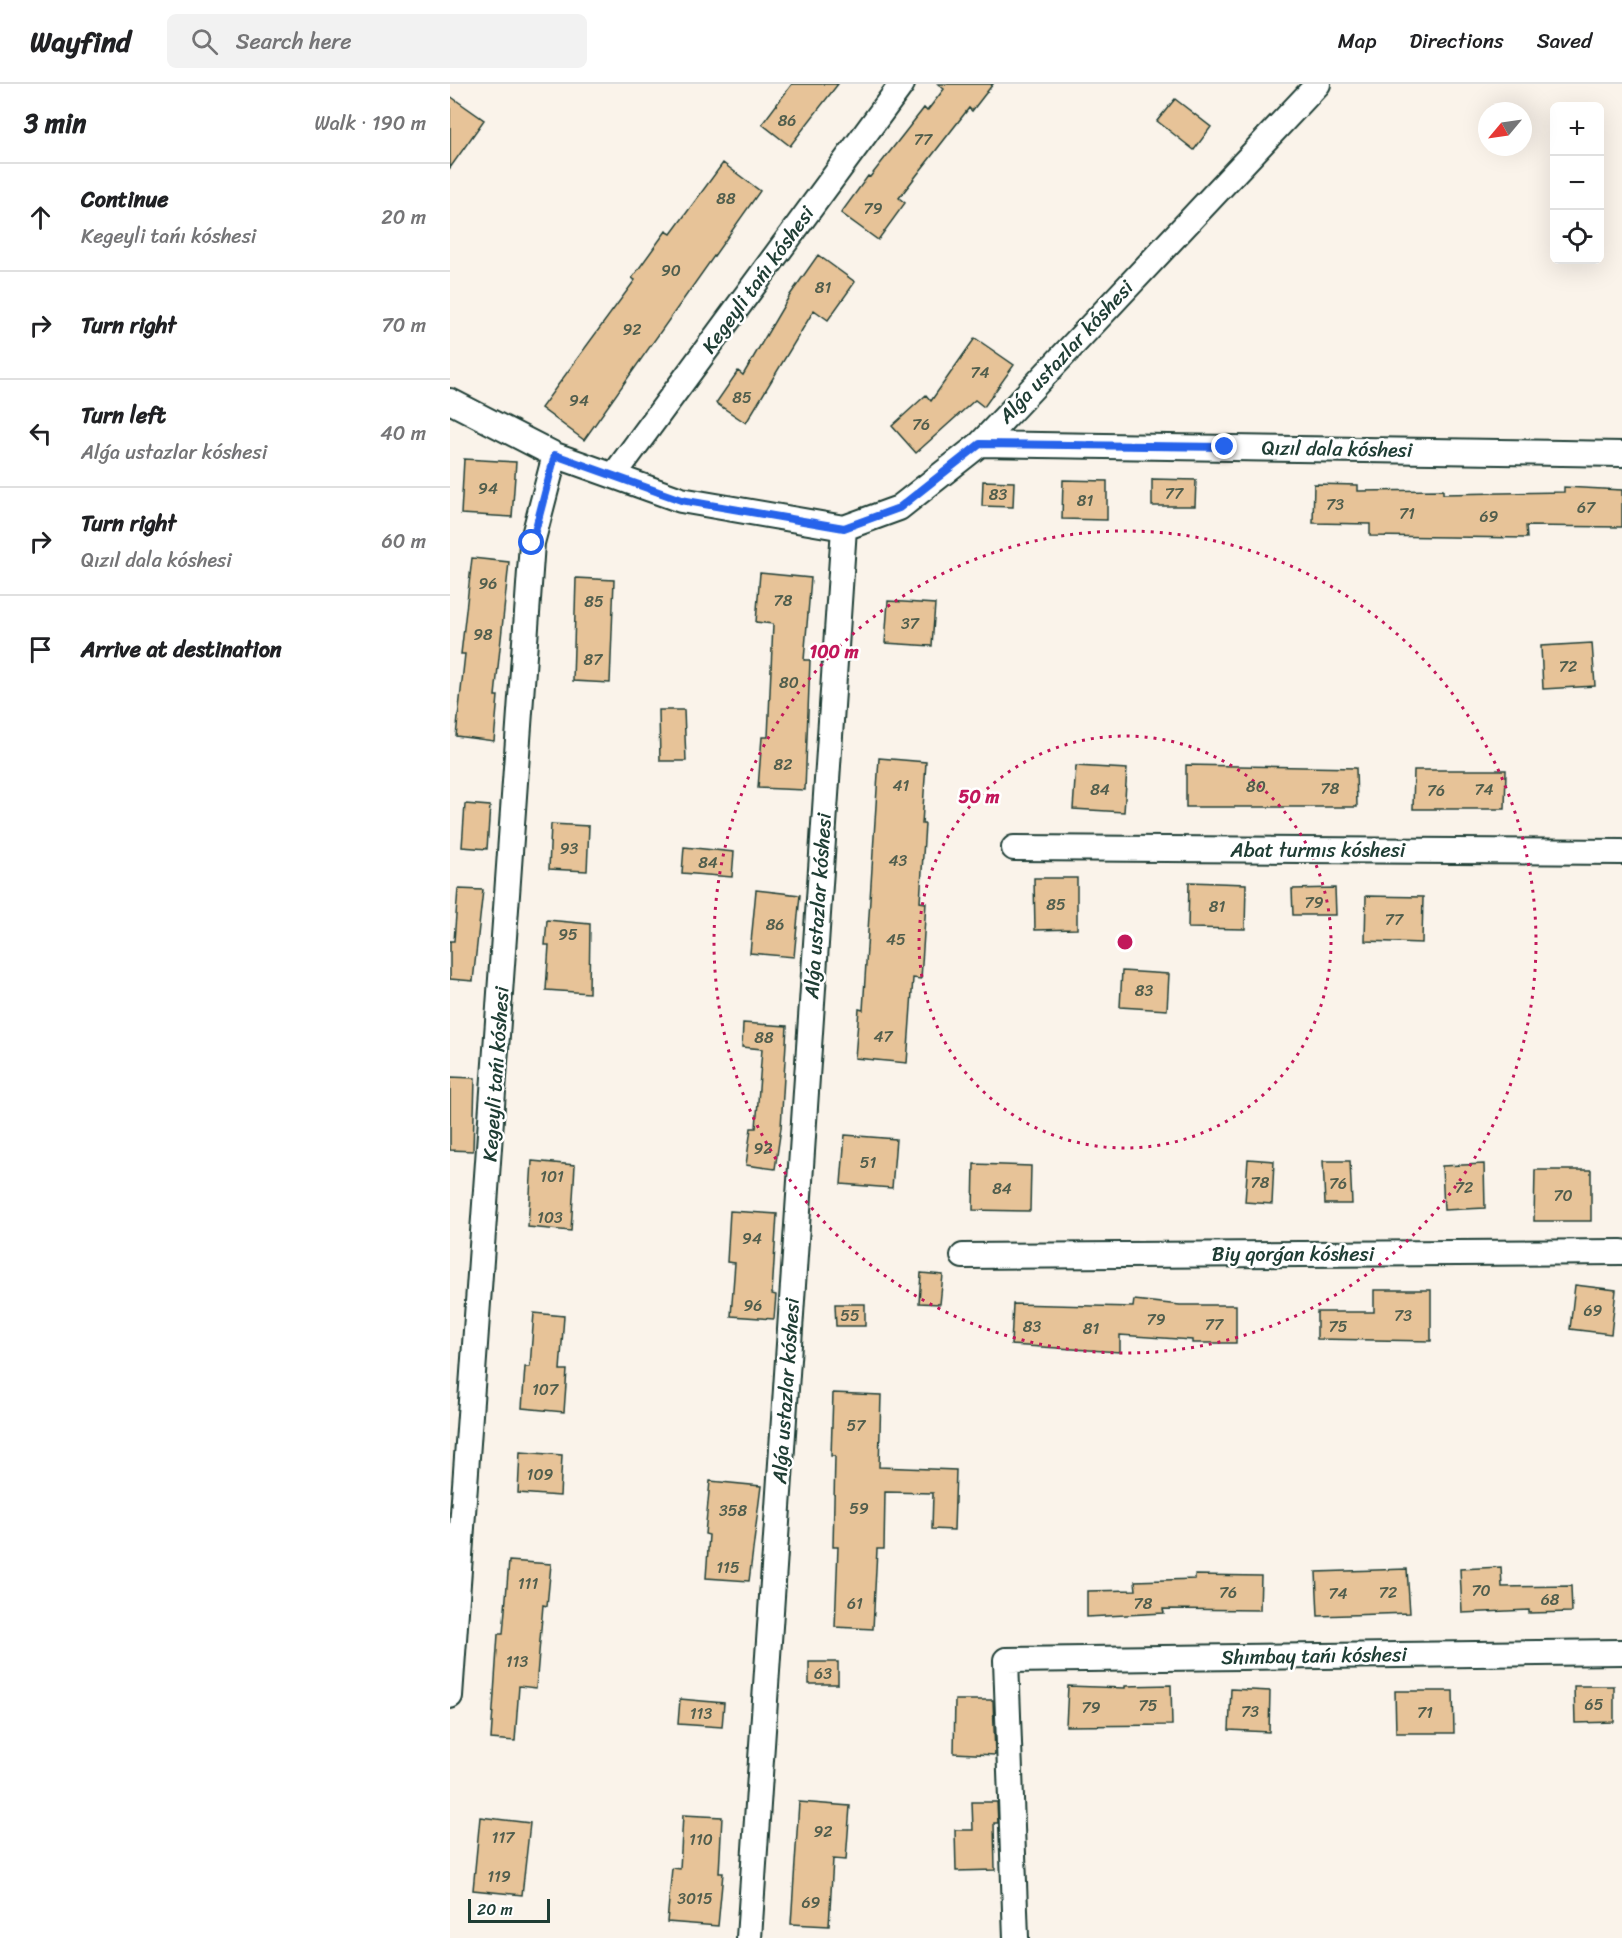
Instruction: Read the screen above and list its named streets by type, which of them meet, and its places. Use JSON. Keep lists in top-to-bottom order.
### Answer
{
  "streets": {
    "street": [
      "Kegeyli tańı kóshesi",
      "Alǵa ustazlar kóshesi",
      "Qızıl dala kóshesi",
      "Abat turmıs kóshesi",
      "Biy qorǵan kóshesi",
      "Shımbay tańı kóshesi"
    ]
  },
  "crossings": [
    ["Alǵa ustazlar kóshesi", "Qızıl dala kóshesi"]
  ],
  "house_numbers": [
    "86",
    "77",
    "88",
    "79",
    "90",
    "81",
    "92",
    "74",
    "85",
    "94",
    "76",
    "94",
    "77",
    "83",
    "81",
    "73",
    "67",
    "71",
    "69",
    "96",
    "78",
    "85",
    "37",
    "98",
    "87",
    "72",
    "80",
    "82",
    "41",
    "80",
    "78",
    "84",
    "74",
    "76",
    "93",
    "43",
    "84",
    "79",
    "85",
    "81",
    "77",
    "86",
    "95",
    "45",
    "83",
    "47",
    "88",
    "92",
    "51",
    "101",
    "78",
    "76",
    "72",
    "84",
    "70",
    "103",
    "94",
    "96",
    "69",
    "55",
    "73",
    "79",
    "77",
    "83",
    "75",
    "81",
    "107",
    "57",
    "109",
    "59",
    "358",
    "115",
    "111",
    "70",
    "76",
    "72",
    "74",
    "68",
    "61",
    "78",
    "113",
    "63",
    "65",
    "75",
    "79",
    "73",
    "71",
    "113",
    "92",
    "117",
    "110",
    "119",
    "3015",
    "69"
  ],
  "scale_bar": "20 m",
  "north": "bottom left",
  "page": {
    "header": "Wayfind",
    "search": "Search here",
    "nav": ["Map", "Directions", "Saved"],
    "heading": ["3 min", "Walk · 190 m"],
    "map_buttons": ["+", "−"],
    "list": [
      ["Continue", "Kegeyli tańı kóshesi", "20 m"],
      ["Turn right", "70 m"],
      ["Turn left", "Alǵa ustazlar kóshesi", "40 m"],
      ["Turn right", "Qızıl dala kóshesi", "60 m"],
      "Arrive at destination"
    ],
    "scale": "20 m"
  },
  "rings": ["100 m", "50 m"]
}
